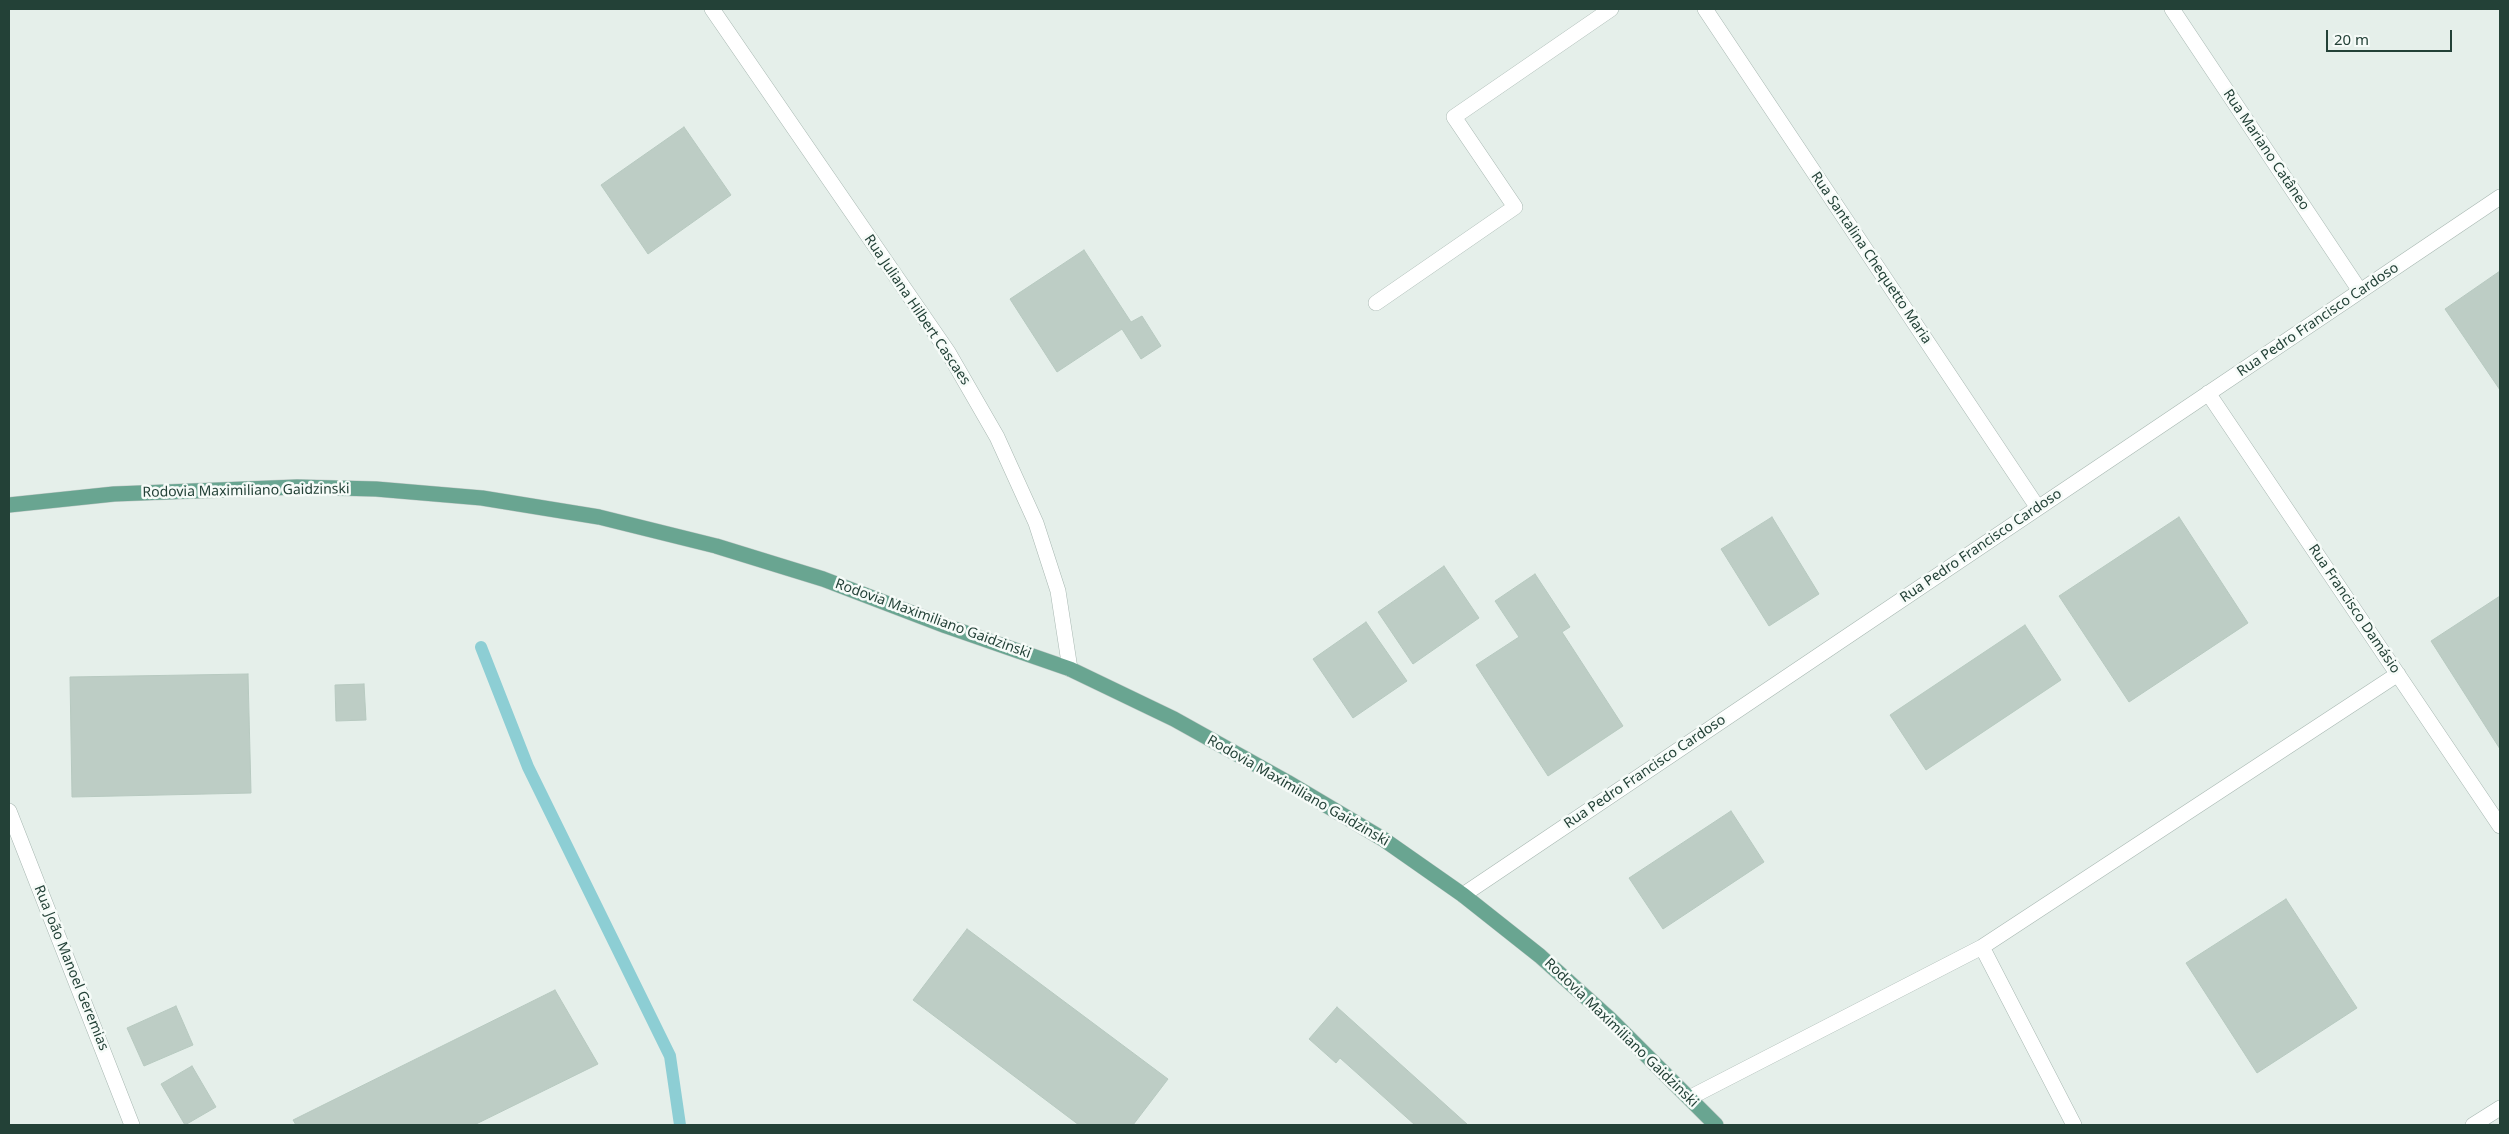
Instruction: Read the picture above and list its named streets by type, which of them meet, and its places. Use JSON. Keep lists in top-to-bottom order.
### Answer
{
  "streets": {
    "main road": ["Rodovia Maximiliano Gaidzinski"],
    "street": [
      "Rua Mariano Catâneo",
      "Rua Santalina Chequetto Maria",
      "Rua Juliana Hilbert Cascaes",
      "Rua Pedro Francisco Cardoso",
      "Rua Francisco Damásio",
      "Rua João Manoel Geremias"
    ]
  },
  "crossings": [
    ["Rua Mariano Catâneo", "Rua Pedro Francisco Cardoso"],
    ["Rua Santalina Chequetto Maria", "Rua Pedro Francisco Cardoso"],
    ["Rua Juliana Hilbert Cascaes", "Rodovia Maximiliano Gaidzinski"],
    ["Rua Pedro Francisco Cardoso", "Rodovia Maximiliano Gaidzinski"],
    ["Rua Pedro Francisco Cardoso", "Rua Francisco Damásio"]
  ],
  "scale_bar": "20 m"
}
